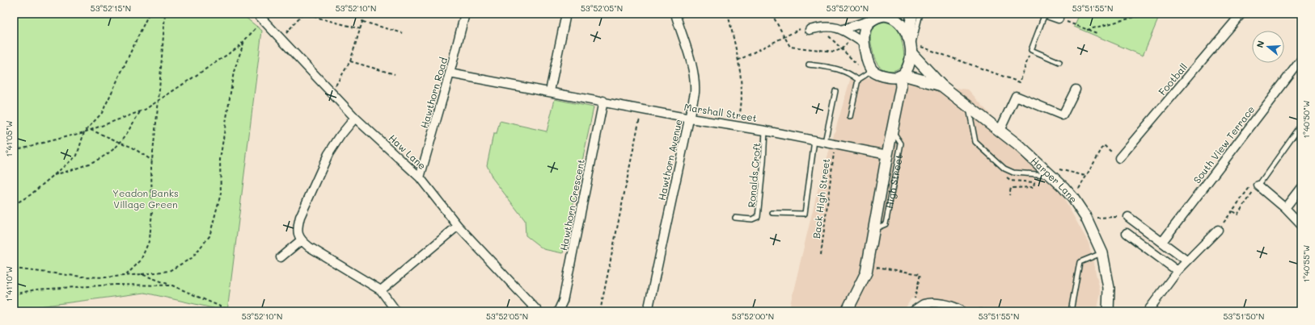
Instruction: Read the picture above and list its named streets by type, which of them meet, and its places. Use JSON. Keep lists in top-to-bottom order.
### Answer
{
  "streets": {
    "street": [
      "Football",
      "Hawthorn Road",
      "Marshall Street",
      "South View Terrace",
      "Haw Lane",
      "Hawthorn Avenue",
      "Harper Lane",
      "High Street",
      "Hawthorn Crescent"
    ],
    "lane": ["Ronalds Croft"],
    "path": ["Back High Street"]
  },
  "crossings": [
    ["Hawthorn Road", "Marshall Street"],
    ["Hawthorn Road", "Haw Lane"],
    ["Marshall Street", "Hawthorn Avenue"],
    ["Marshall Street", "Ronalds Croft"],
    ["Marshall Street", "High Street"],
    ["Marshall Street", "Back High Street"],
    ["Marshall Street", "Hawthorn Crescent"],
    ["Harper Lane", "High Street"]
  ],
  "parks": ["Yeadon Banks Village Green"],
  "north": "left",
  "coordinates": [
    "53°52'15\"N",
    "53°52'10\"N",
    "53°52'05\"N",
    "53°52'00\"N",
    "53°51'55\"N",
    "1°40'50\"W",
    "1°41'05\"W",
    "1°40'55\"W",
    "1°41'10\"W",
    "53°51'50\"N"
  ]
}
